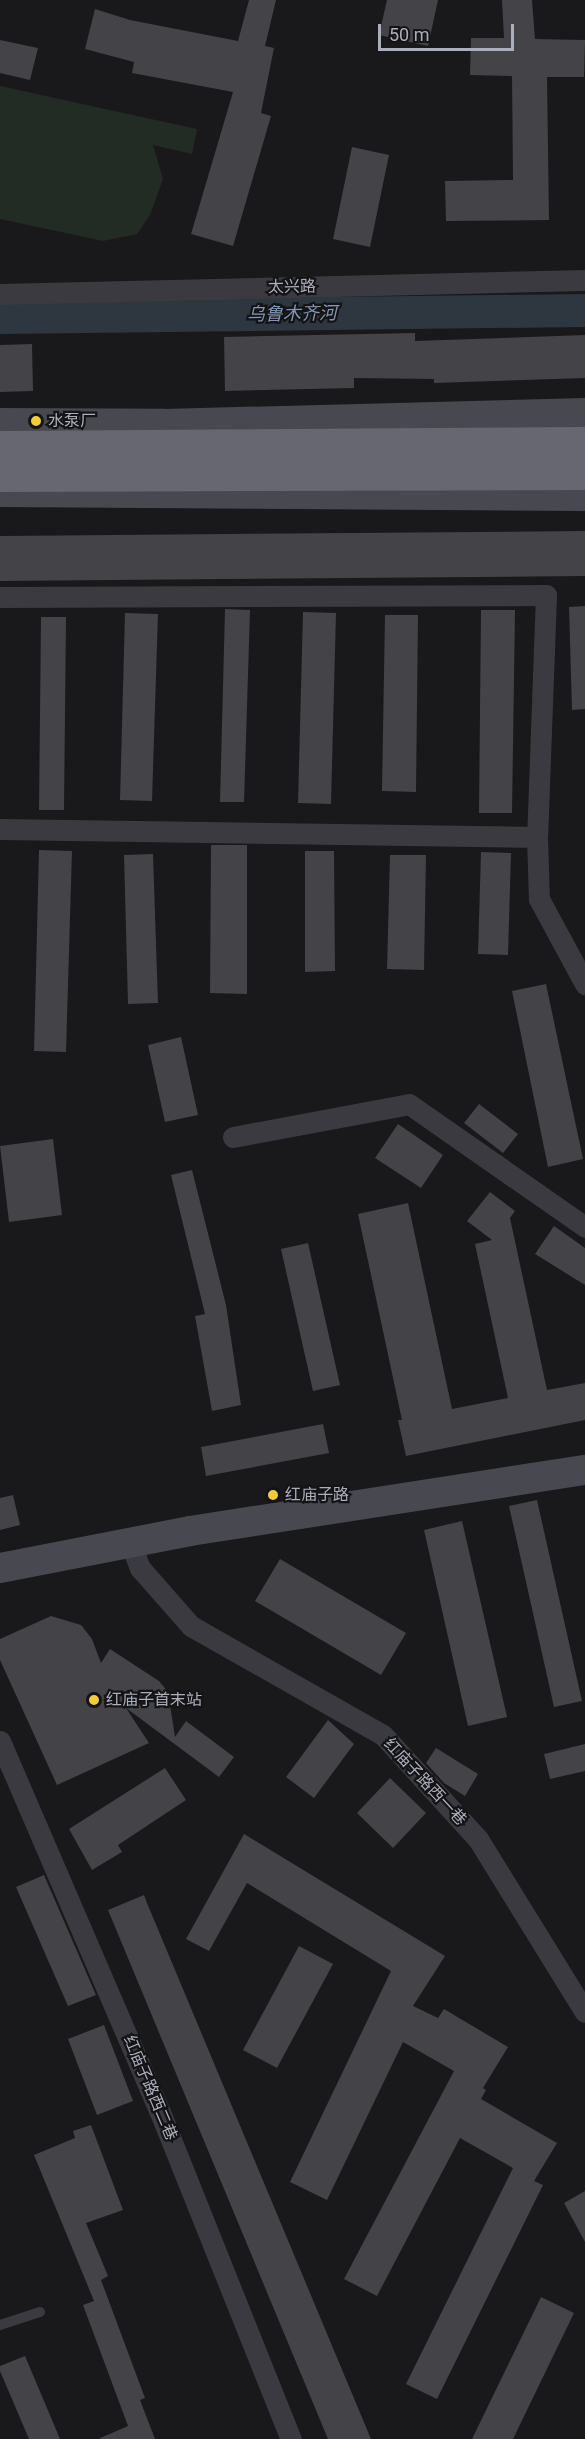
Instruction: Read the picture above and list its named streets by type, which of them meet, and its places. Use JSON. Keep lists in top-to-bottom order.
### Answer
{
  "streets": {
    "street": ["太兴路", "红庙子路西一巷", "红庙子路西二巷"]
  },
  "water": ["乌鲁木齐河"],
  "places": ["水泵厂", "红庙子路", "红庙子首末站"],
  "scale_bar": "50 m"
}
